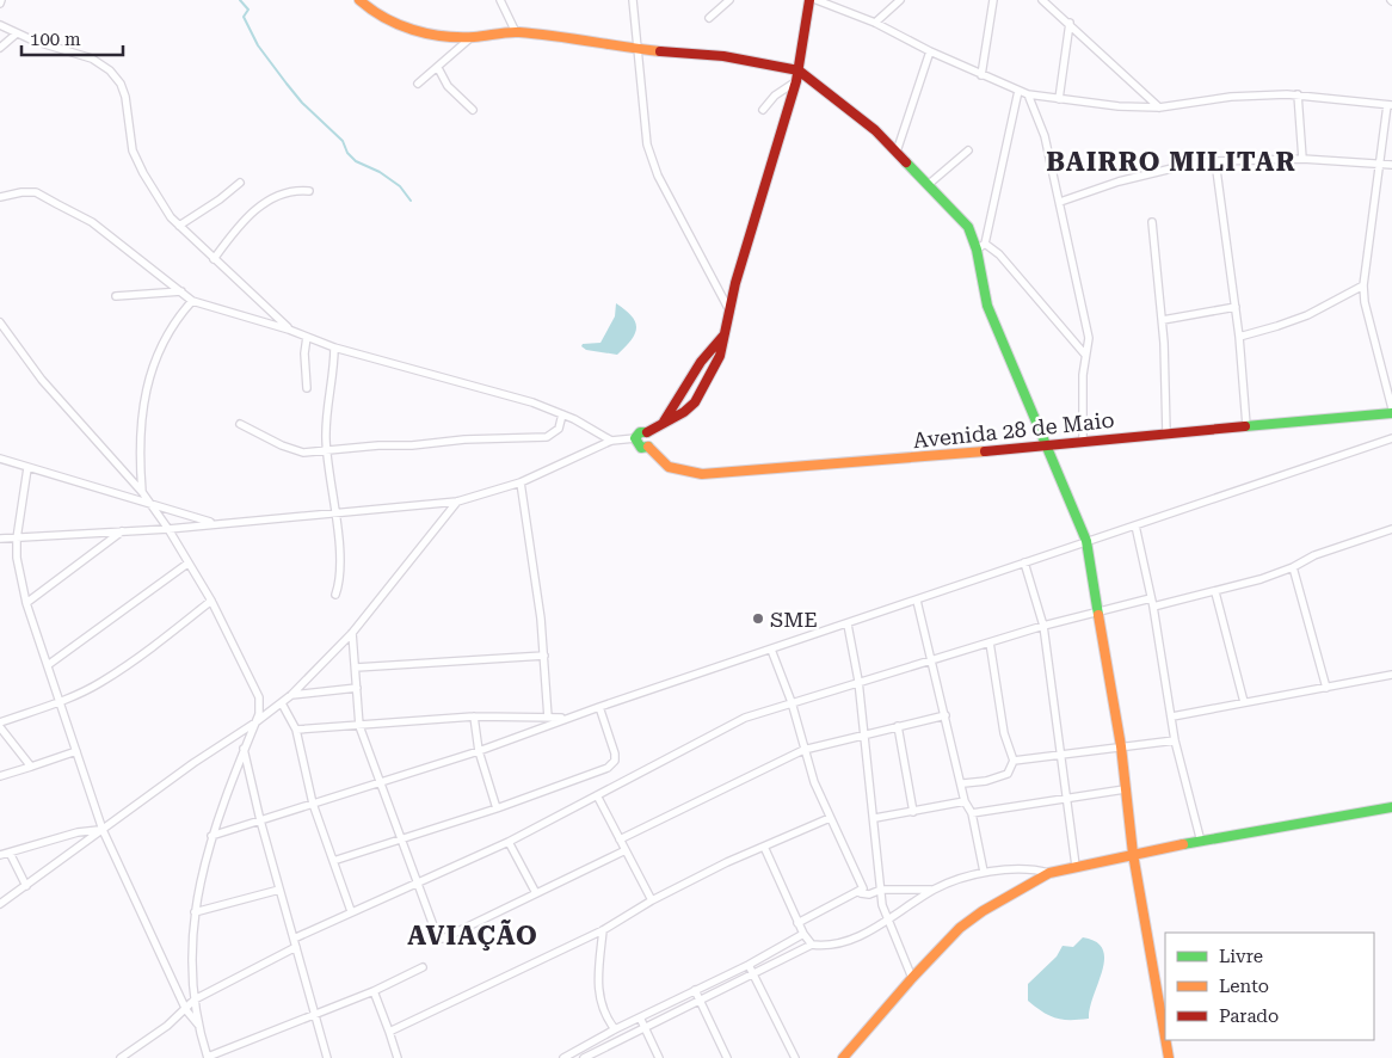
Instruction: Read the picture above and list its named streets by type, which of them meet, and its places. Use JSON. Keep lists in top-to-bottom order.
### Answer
{
  "streets": {
    "street": ["Avenida 28 de Maio"]
  },
  "districts": ["BAIRRO MILITAR", "AVIAÇÃO"],
  "places": ["SME"],
  "legend": ["Livre", "Lento", "Parado"],
  "scale_bar": "100 m"
}
